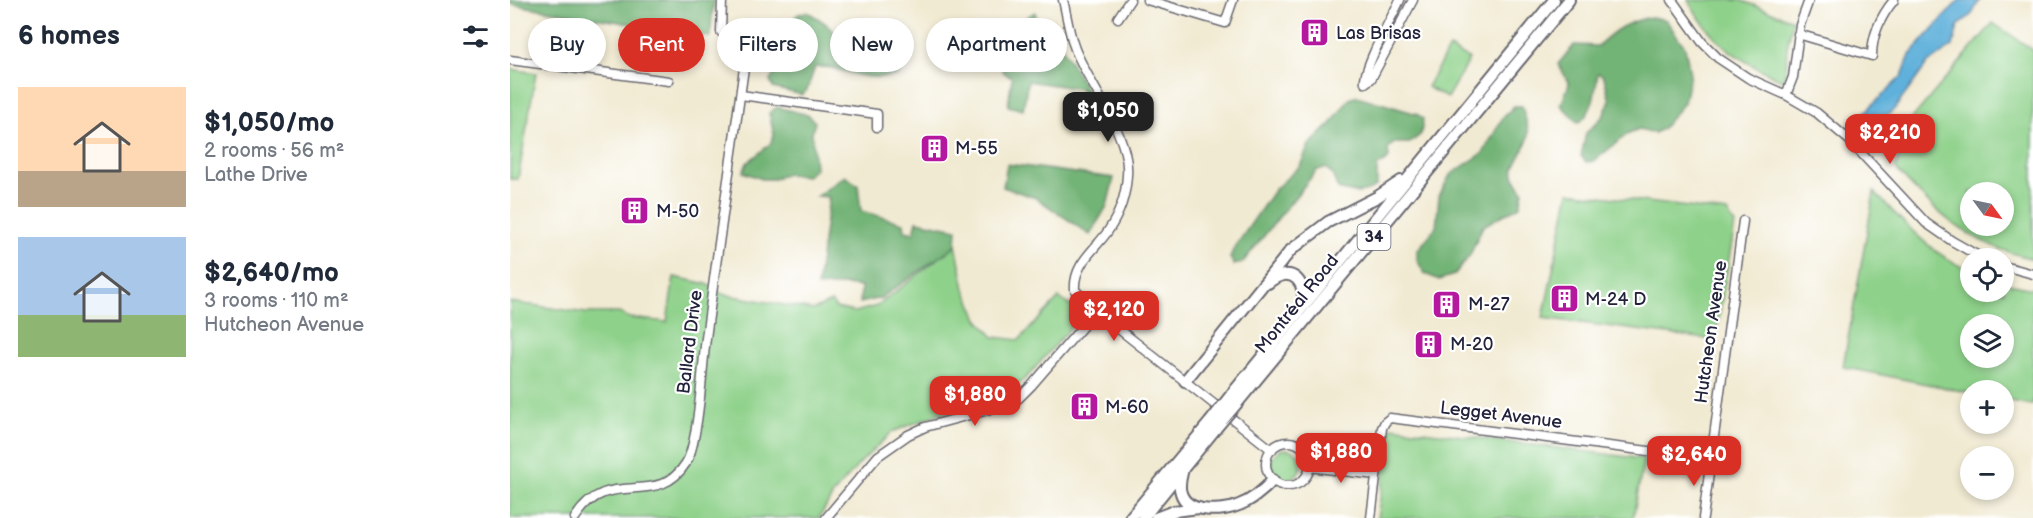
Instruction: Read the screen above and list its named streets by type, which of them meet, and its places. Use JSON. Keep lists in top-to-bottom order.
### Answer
{
  "streets": {
    "main road": ["34", "Montréal Road"],
    "street": ["Hutcheon Avenue", "Ballard Drive", "Legget Avenue"]
  },
  "crossings": [
    ["Hutcheon Avenue", "Legget Avenue"]
  ],
  "places": {
    "building": [
      "Las Brisas",
      "M-55",
      "M-50",
      "M-24 D",
      "M-27",
      "M-20",
      "M-60"
    ]
  },
  "north": "bottom right",
  "page": {
    "heading": "6 homes",
    "chip": [
      "Buy",
      "Rent",
      "Filters",
      "New",
      "Apartment"
    ],
    "list": [
      {
        "name": "$1,050/mo",
        "note": "2 rooms · 56 m² · Lathe Drive"
      },
      {
        "name": "$2,640/mo",
        "note": "3 rooms · 110 m² · Hutcheon Avenue"
      }
    ],
    "price": [
      "$1,050",
      "$2,210",
      "$2,120",
      "$1,880",
      "$1,880",
      "$2,640"
    ],
    "map_buttons": ["+", "−"]
  }
}
